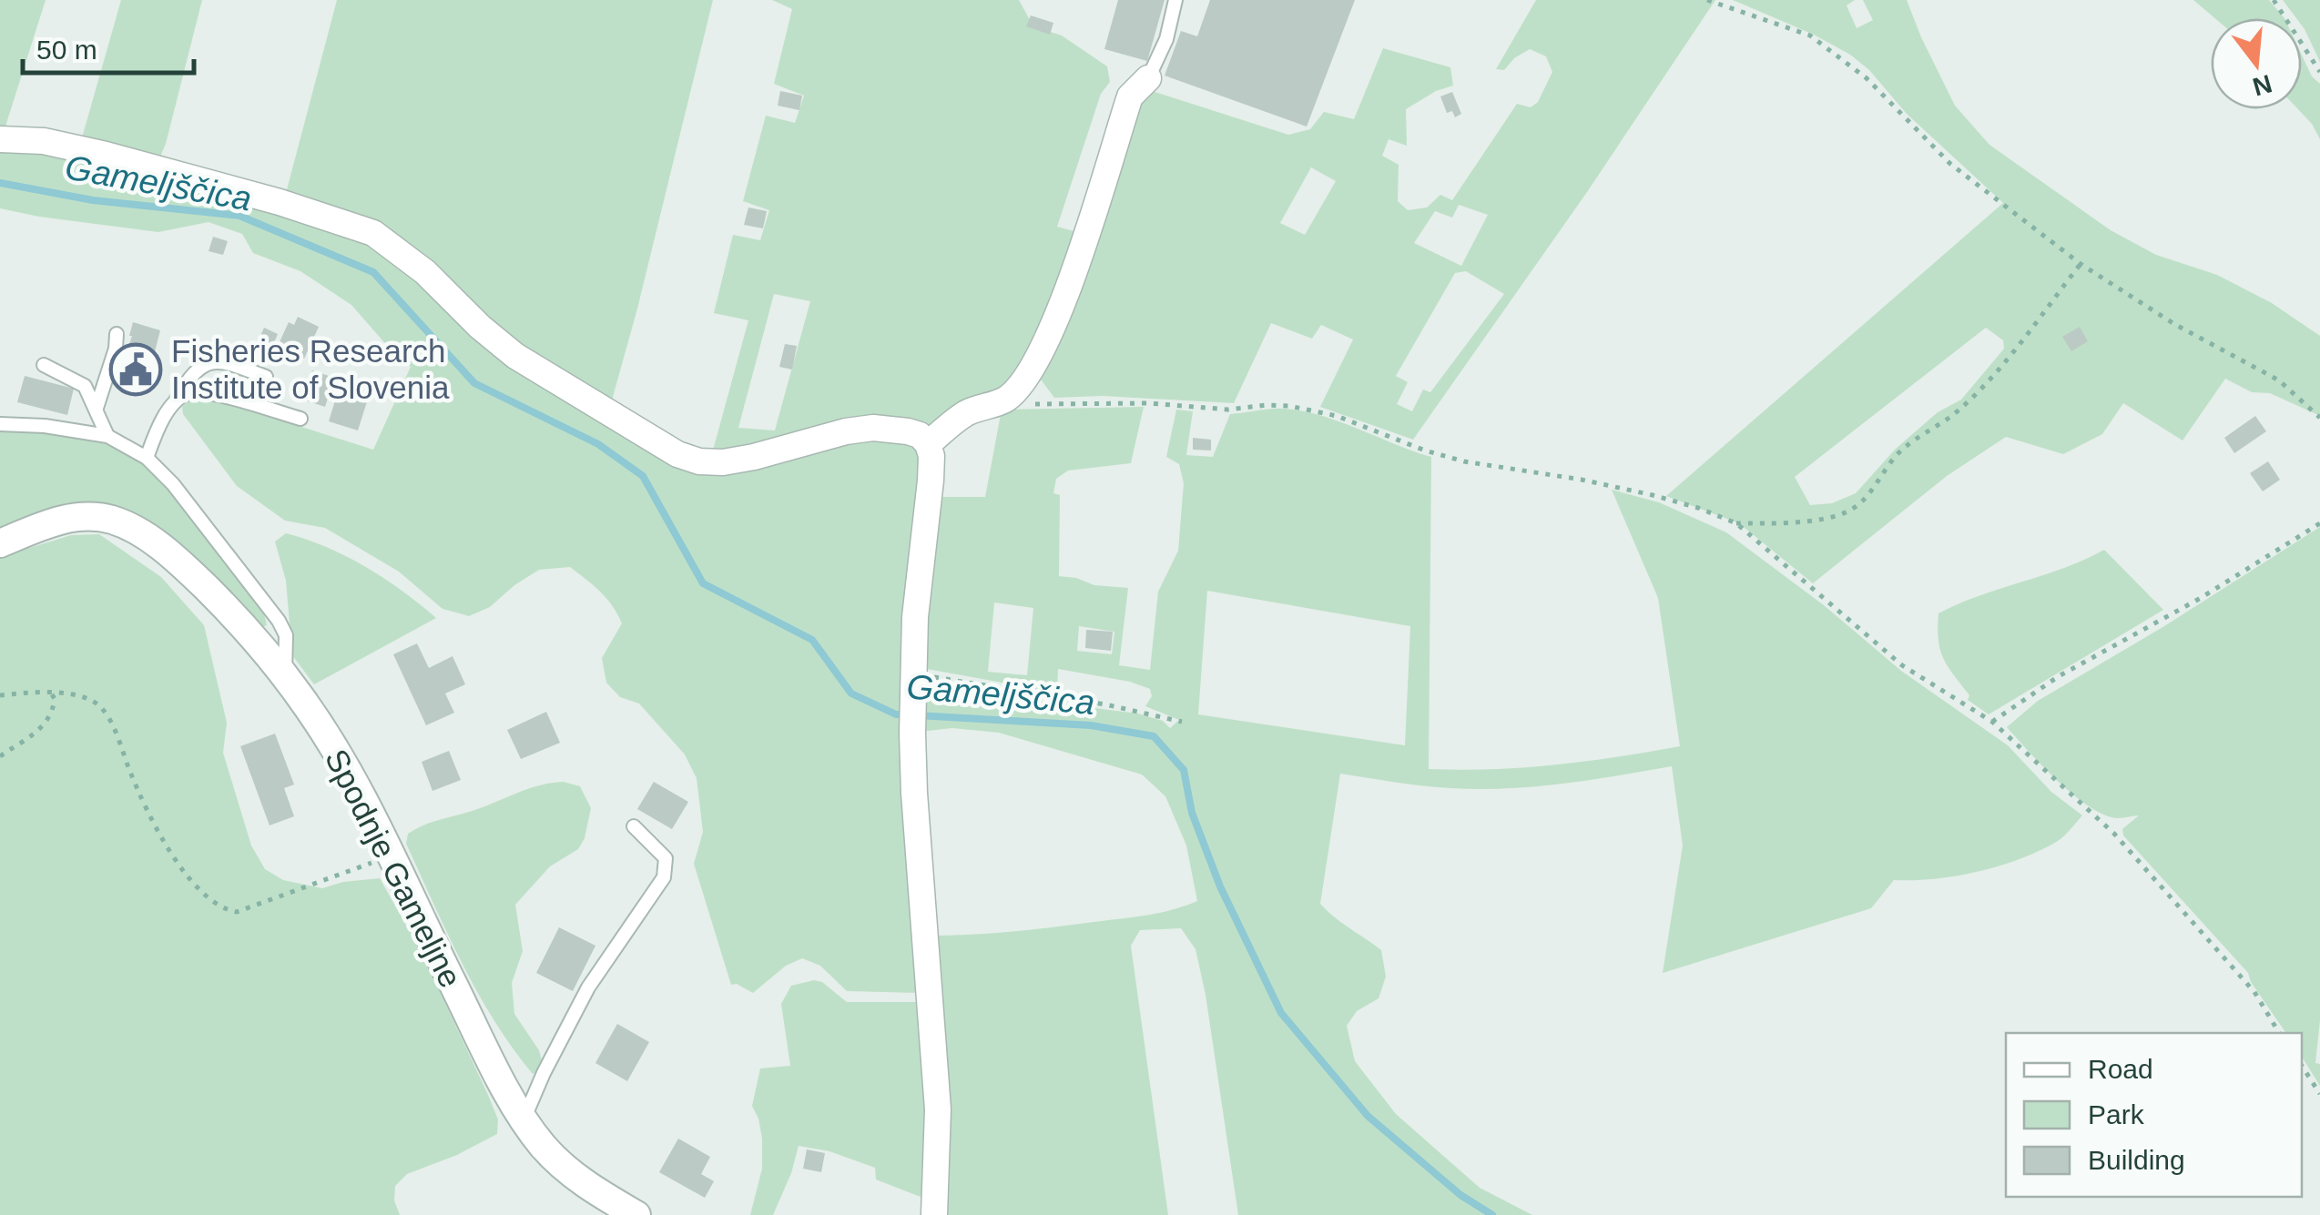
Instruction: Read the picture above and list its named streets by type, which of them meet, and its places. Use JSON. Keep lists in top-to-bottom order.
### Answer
{
  "streets": {
    "street": ["Spodnje Gameljne"]
  },
  "water": ["Gameljščica"],
  "places": {
    "public building": ["Fisheries Research Institute of Slovenia"]
  },
  "legend": ["Road", "Park", "Building"],
  "scale_bar": "50 m",
  "north": "bottom"
}
